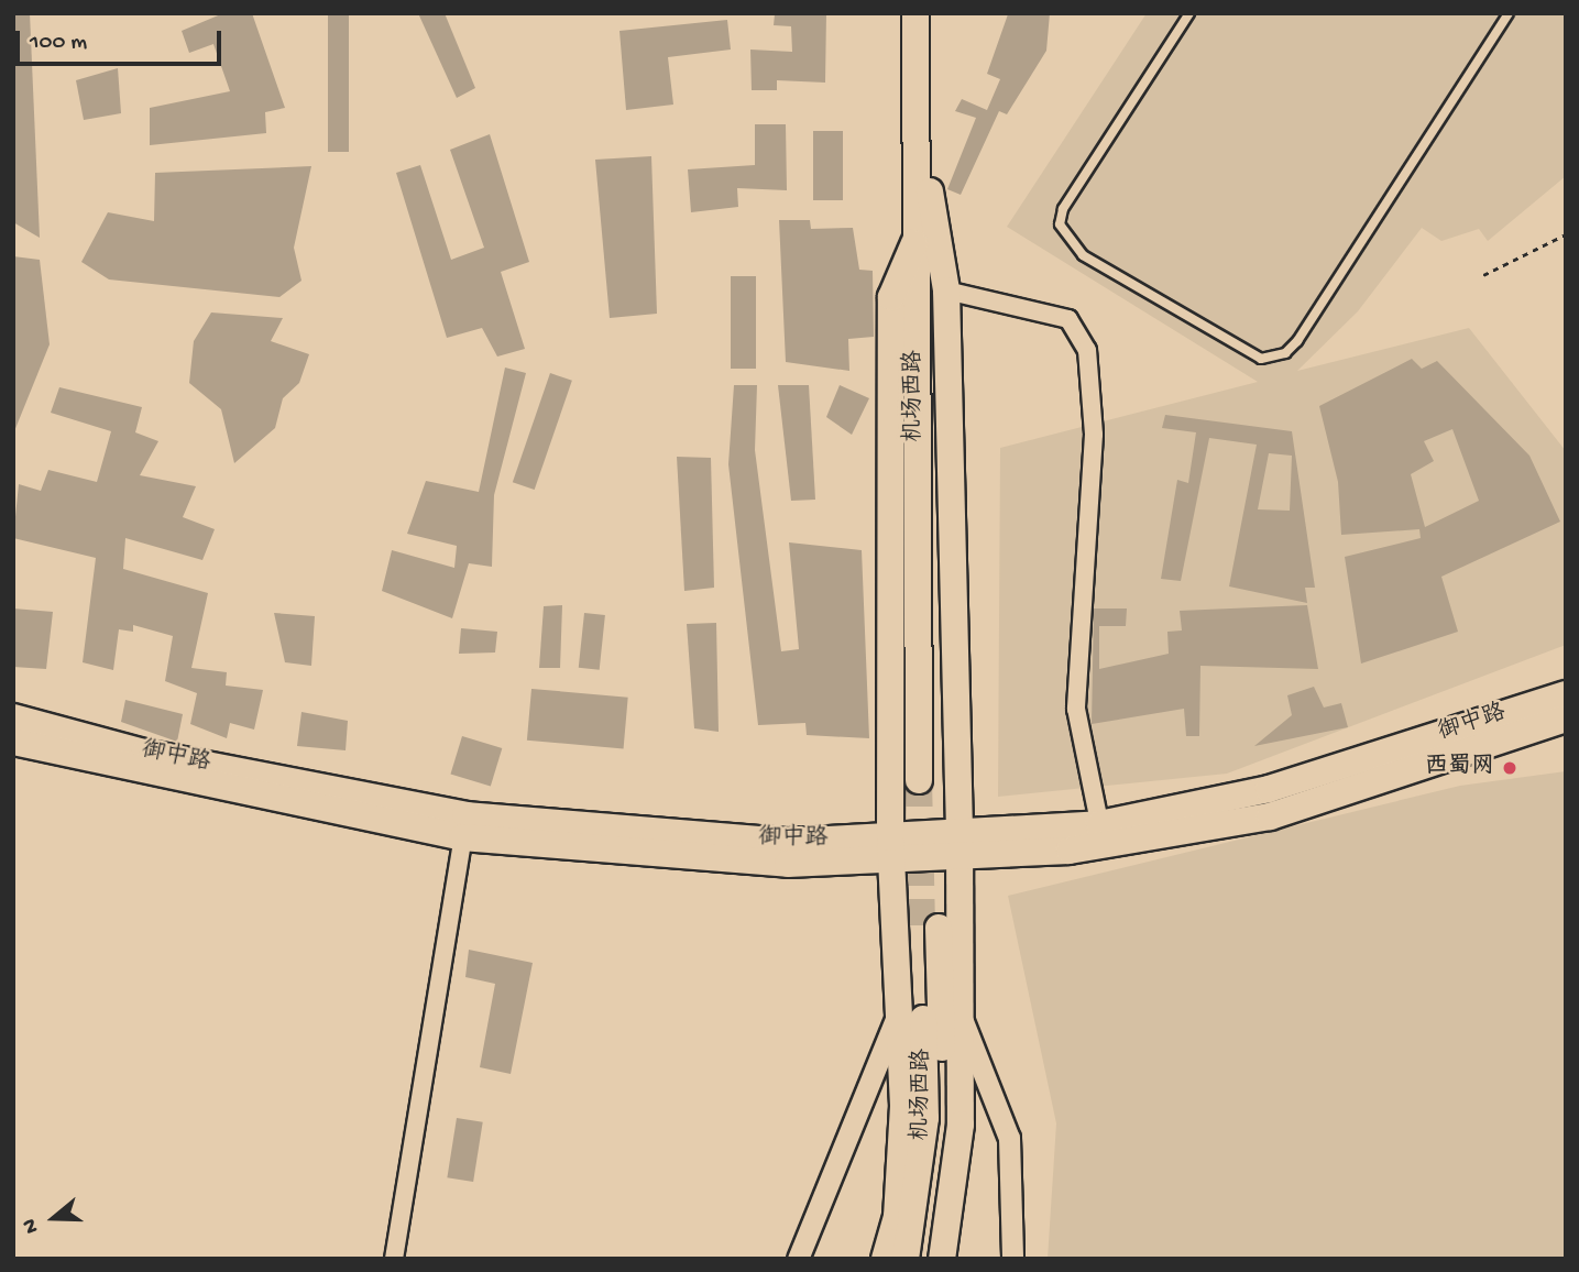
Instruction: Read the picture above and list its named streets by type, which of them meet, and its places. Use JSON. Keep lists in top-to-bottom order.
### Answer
{
  "streets": {
    "main road": ["机场西路", "御中路"]
  },
  "places": ["西蜀网"],
  "scale_bar": "100 m",
  "north": "left"
}
